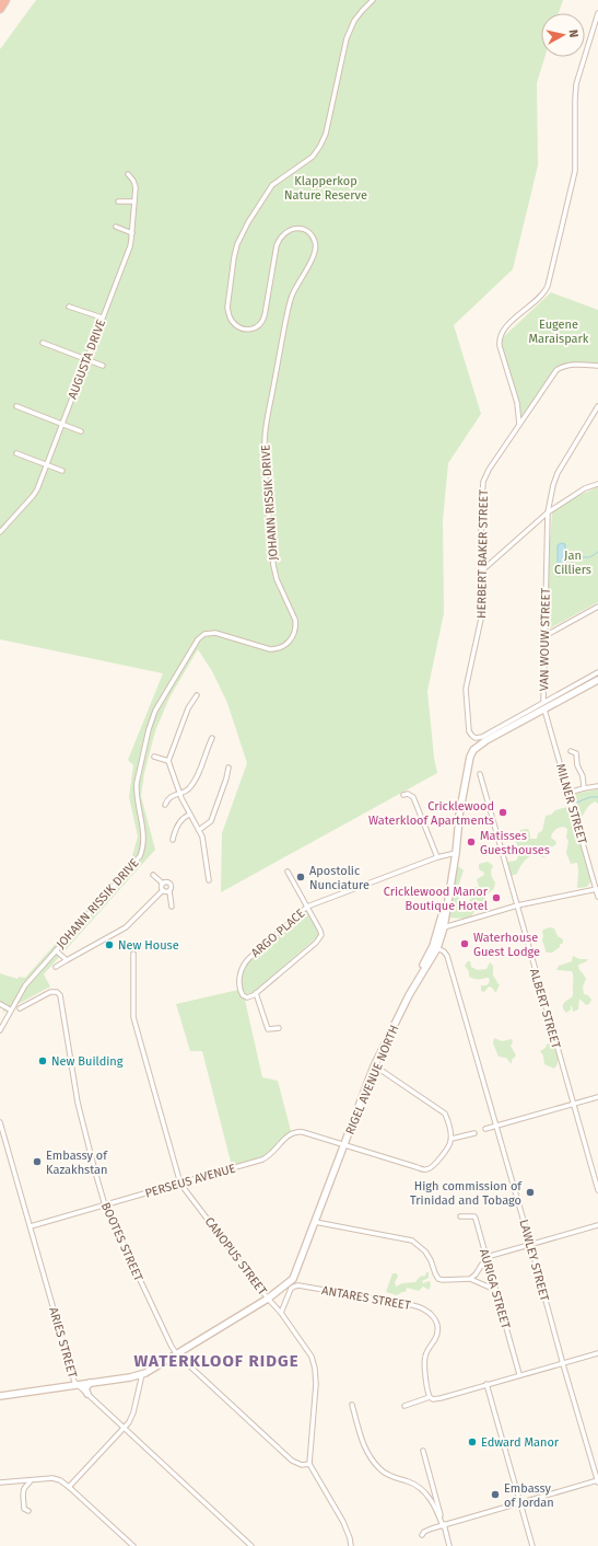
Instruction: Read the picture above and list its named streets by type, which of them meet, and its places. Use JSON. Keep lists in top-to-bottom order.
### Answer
{
  "streets": {
    "main road": ["RIGEL AVENUE NORTH"],
    "street": [
      "AUGUSTA DRIVE",
      "JOHANN RISSIK DRIVE",
      "HERBERT BAKER STREET",
      "VAN WOUW STREET",
      "MILNER STREET",
      "ARGO PLACE",
      "ALBERT STREET",
      "PERSEUS AVENUE",
      "BOOTES STREET",
      "CANOPUS STREET",
      "LAWLEY STREET",
      "AURIGA STREET",
      "ANTARES STREET",
      "ARIES STREET"
    ]
  },
  "crossings": [
    ["HERBERT BAKER STREET", "VAN WOUW STREET"],
    ["MILNER STREET", "RIGEL AVENUE NORTH"],
    ["RIGEL AVENUE NORTH", "PERSEUS AVENUE"],
    ["RIGEL AVENUE NORTH", "BOOTES STREET"],
    ["RIGEL AVENUE NORTH", "CANOPUS STREET"],
    ["RIGEL AVENUE NORTH", "LAWLEY STREET"],
    ["RIGEL AVENUE NORTH", "ARIES STREET"],
    ["PERSEUS AVENUE", "BOOTES STREET"],
    ["PERSEUS AVENUE", "CANOPUS STREET"],
    ["PERSEUS AVENUE", "ARIES STREET"],
    ["BOOTES STREET", "CANOPUS STREET"],
    ["CANOPUS STREET", "ANTARES STREET"]
  ],
  "districts": ["WATERKLOOF RIDGE"],
  "parks": ["Klapperkop Nature Reserve", "Eugene Maraispark", "Jan Cilliers"],
  "places": [
    "Cricklewood Waterkloof Apartments",
    "Matisses Guesthouses",
    "Apostolic Nunciature",
    "Cricklewood Manor Boutique Hotel",
    "Waterhouse Guest Lodge",
    "New House",
    "New Building",
    "Embassy of Kazakhstan",
    "High commission of Trinidad and Tobago",
    "Edward Manor",
    "Embassy of Jordan"
  ],
  "north": "right"
}
